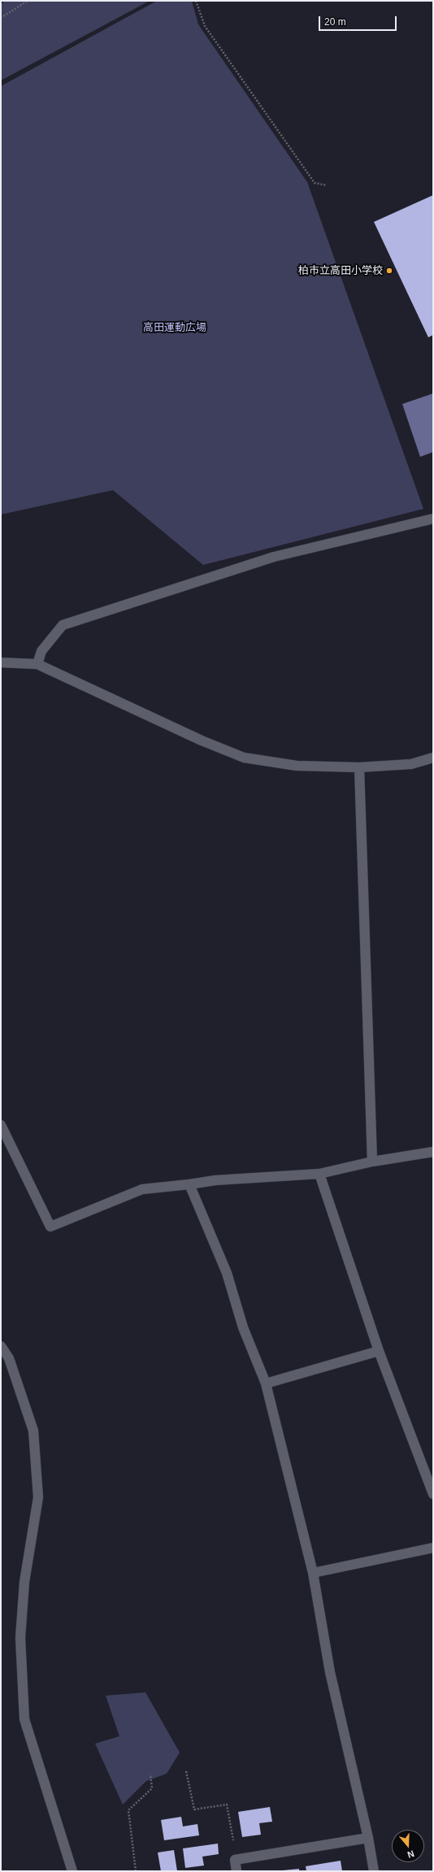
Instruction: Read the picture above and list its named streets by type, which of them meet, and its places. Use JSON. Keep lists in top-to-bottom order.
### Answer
{
  "parks": ["高田運動広場"],
  "places": ["柏市立高田小学校"],
  "scale_bar": "20 m",
  "north": "bottom"
}
